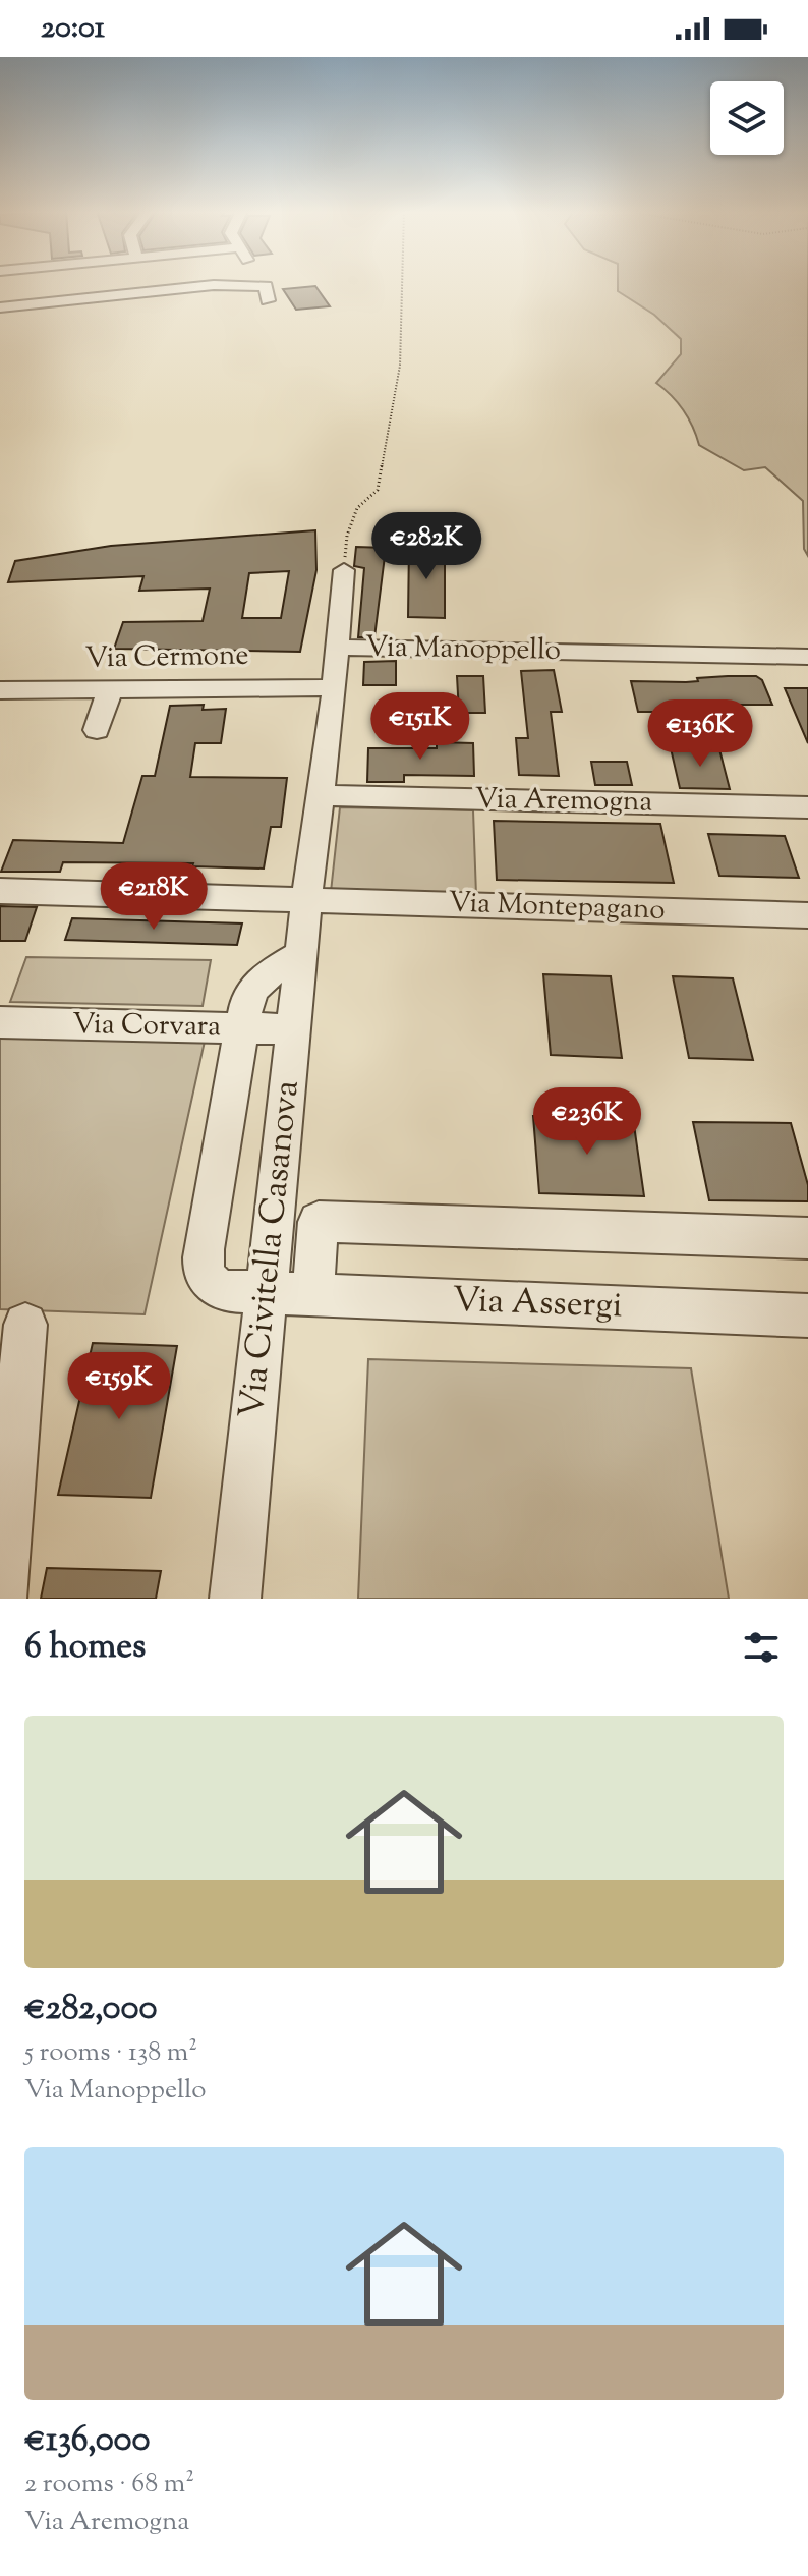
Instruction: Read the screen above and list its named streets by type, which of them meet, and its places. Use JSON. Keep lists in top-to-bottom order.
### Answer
{
  "streets": {
    "street": [
      "Via Manoppello",
      "Via Cermone",
      "Via Aremogna",
      "Via Montepagano",
      "Via Corvara",
      "Via Civitella Casanova",
      "Via Assergi"
    ]
  },
  "crossings": [
    ["Via Manoppello", "Via Cermone"],
    ["Via Manoppello", "Via Aremogna"],
    ["Via Manoppello", "Via Montepagano"],
    ["Via Manoppello", "Via Civitella Casanova"],
    ["Via Montepagano", "Via Civitella Casanova"],
    ["Via Corvara", "Via Civitella Casanova"],
    ["Via Corvara", "Via Assergi"],
    ["Via Civitella Casanova", "Via Assergi"]
  ],
  "page": {
    "status": "20:01",
    "price": [
      "€282K",
      "€151K",
      "€136K",
      "€218K",
      "€236K",
      "€159K"
    ],
    "heading": "6 homes",
    "list": [
      {
        "name": "€282,000",
        "note": "5 rooms · 138 m² · Via Manoppello"
      },
      {
        "name": "€136,000",
        "note": "2 rooms · 68 m² · Via Aremogna"
      }
    ]
  }
}
